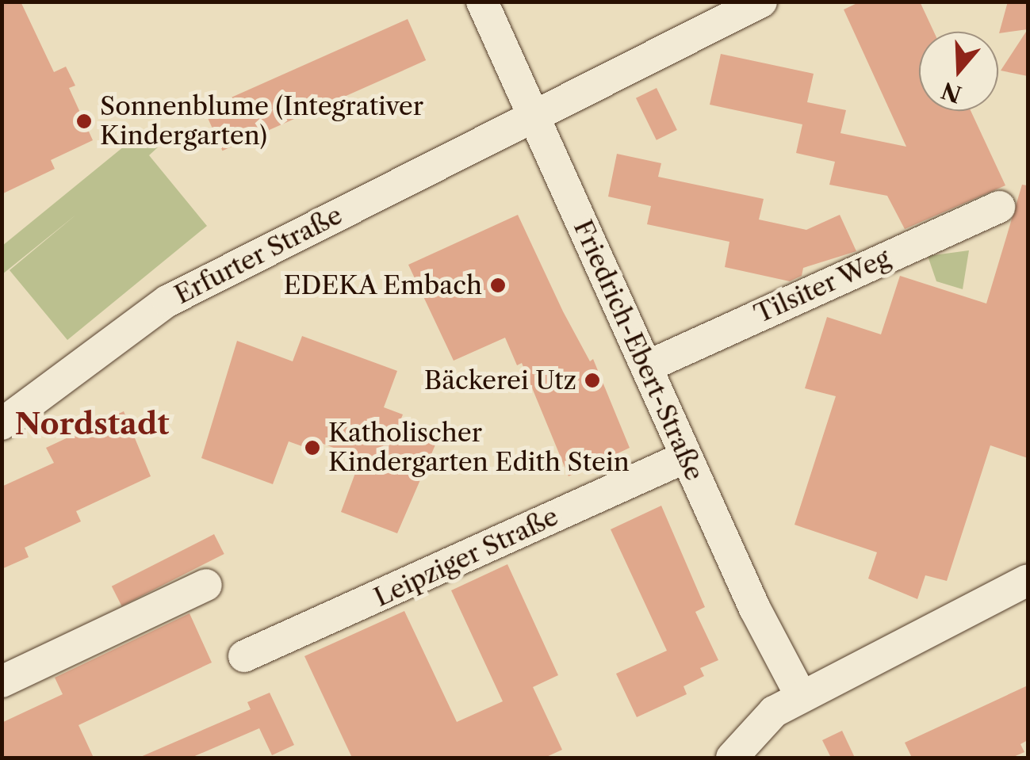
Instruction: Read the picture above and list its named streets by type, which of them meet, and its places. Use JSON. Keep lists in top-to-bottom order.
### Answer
{
  "streets": {
    "street": [
      "Erfurter Straße",
      "Tilsiter Weg",
      "Friedrich-Ebert-Straße",
      "Leipziger Straße"
    ]
  },
  "crossings": [
    ["Erfurter Straße", "Friedrich-Ebert-Straße"],
    ["Tilsiter Weg", "Friedrich-Ebert-Straße"],
    ["Friedrich-Ebert-Straße", "Leipziger Straße"]
  ],
  "districts": ["Nordstadt"],
  "places": [
    "Sonnenblume (Integrativer Kindergarten)",
    "EDEKA Embach",
    "Bäckerei Utz",
    "Katholischer Kindergarten Edith Stein"
  ],
  "north": "bottom"
}
